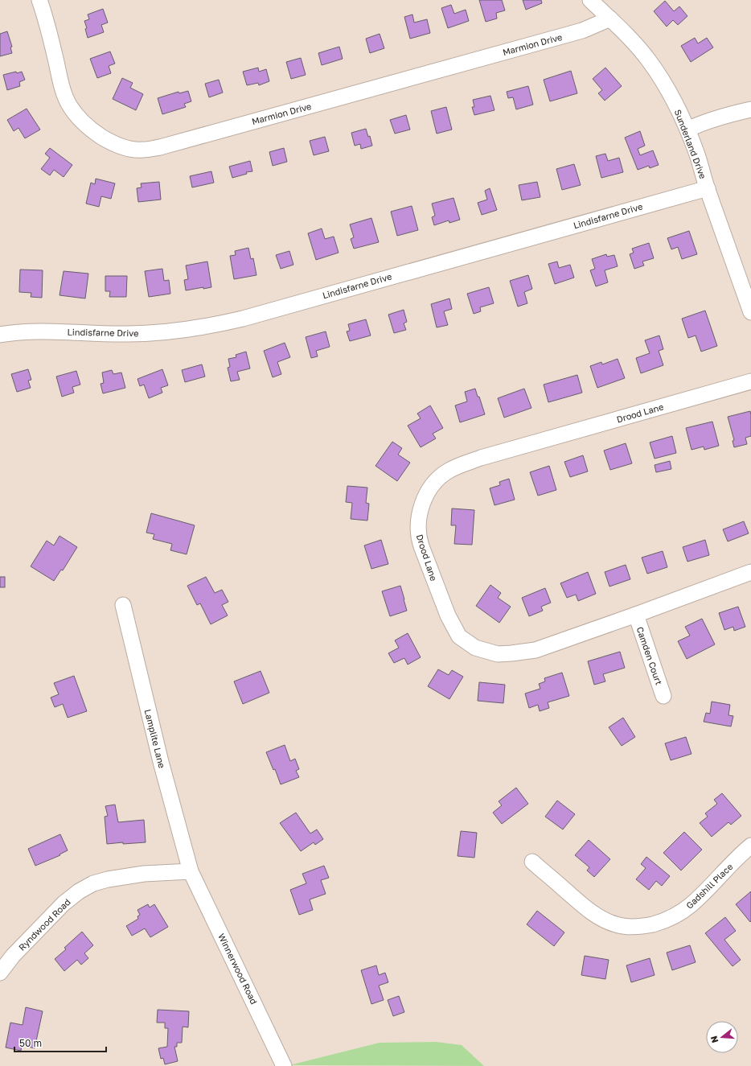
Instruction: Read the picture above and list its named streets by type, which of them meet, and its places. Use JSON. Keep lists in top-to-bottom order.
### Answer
{
  "streets": {
    "street": [
      "Marmion Drive",
      "Sunderland Drive",
      "Lindisfarne Drive",
      "Drood Lane",
      "Camden Court",
      "Lamplite Lane",
      "Gadshill Place",
      "Ryndwood Road",
      "Winnerwood Road"
    ]
  },
  "crossings": [
    ["Marmion Drive", "Sunderland Drive"],
    ["Sunderland Drive", "Lindisfarne Drive"],
    ["Drood Lane", "Camden Court"],
    ["Lamplite Lane", "Ryndwood Road"],
    ["Lamplite Lane", "Winnerwood Road"],
    ["Ryndwood Road", "Winnerwood Road"]
  ],
  "scale_bar": "50 m",
  "north": "left"
}
